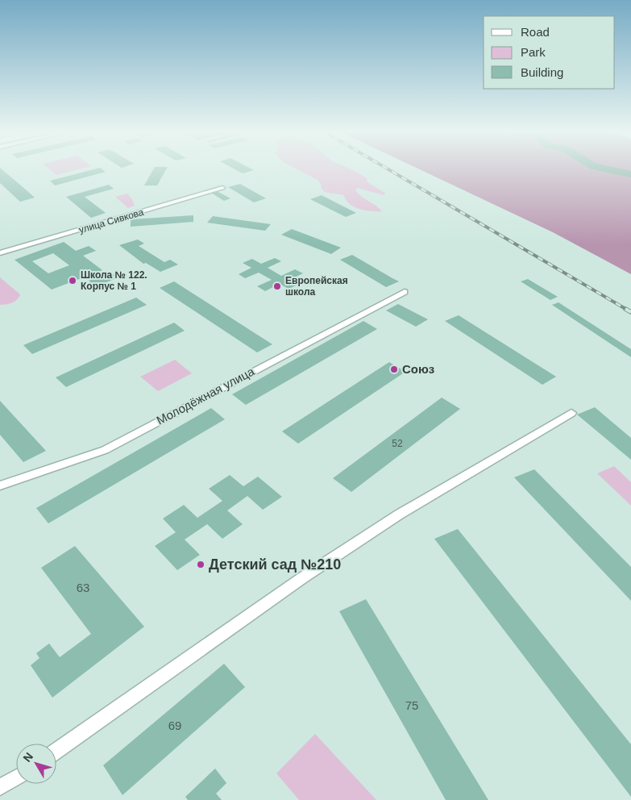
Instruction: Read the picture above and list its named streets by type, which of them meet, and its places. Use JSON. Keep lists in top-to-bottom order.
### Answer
{
  "streets": {
    "street": ["улица Сивкова", "Молодёжная улица"]
  },
  "places": [
    "Школа № 122. Корпус № 1",
    "Европейская школа",
    "Союз",
    "Детский сад №210"
  ],
  "house_numbers": [
    "52",
    "63",
    "75",
    "69"
  ],
  "legend": ["Road", "Park", "Building"],
  "north": "top left"
}
